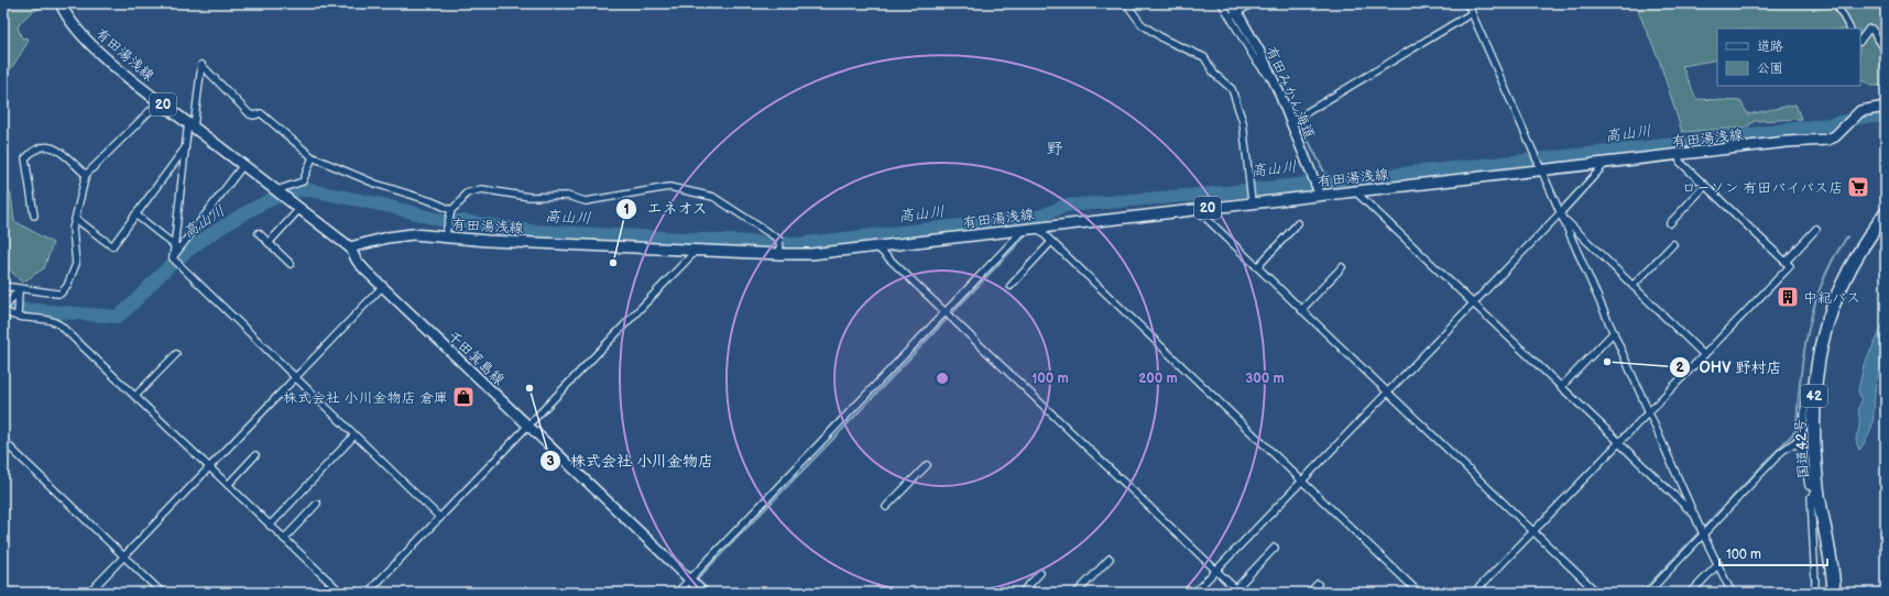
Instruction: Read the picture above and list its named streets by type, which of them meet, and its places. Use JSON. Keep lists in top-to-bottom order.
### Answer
{
  "streets": {
    "highway": ["42", "国道42号"],
    "main road": [
      "有田湯浅線",
      "有田みかん海道",
      "20",
      "千田箕島線"
    ]
  },
  "crossings": [
    ["有田湯浅線", "有田みかん海道"],
    ["有田湯浅線", "千田箕島線"]
  ],
  "districts": ["野"],
  "water": ["高山川"],
  "places": {
    "supermarket": ["ローソン 有田バイパス店"],
    "other": ["エネオス", "OHV 野村店", "株式会社 小川金物店"],
    "building": ["中紀バス"],
    "shop": ["株式会社 小川金物店 倉庫"]
  },
  "legend": ["道路", "公園"],
  "scale_bar": "100 m",
  "rings": ["100 m", "200 m", "300 m"]
}
